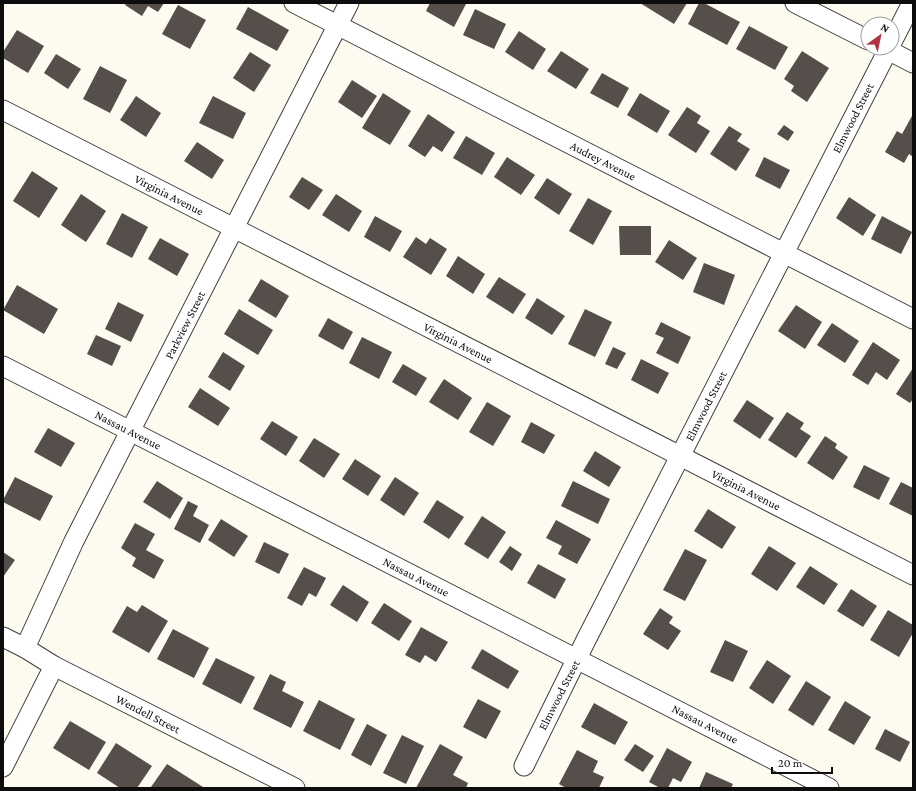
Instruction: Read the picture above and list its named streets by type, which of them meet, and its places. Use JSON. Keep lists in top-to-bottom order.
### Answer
{
  "streets": {
    "street": [
      "Elmwood Street",
      "Audrey Avenue",
      "Virginia Avenue",
      "Parkview Street",
      "Nassau Avenue",
      "Wendell Street"
    ]
  },
  "crossings": [
    ["Elmwood Street", "Audrey Avenue"],
    ["Elmwood Street", "Virginia Avenue"],
    ["Elmwood Street", "Nassau Avenue"],
    ["Audrey Avenue", "Parkview Street"],
    ["Virginia Avenue", "Parkview Street"],
    ["Parkview Street", "Nassau Avenue"],
    ["Parkview Street", "Wendell Street"]
  ],
  "scale_bar": "20 m",
  "north": "top right"
}
